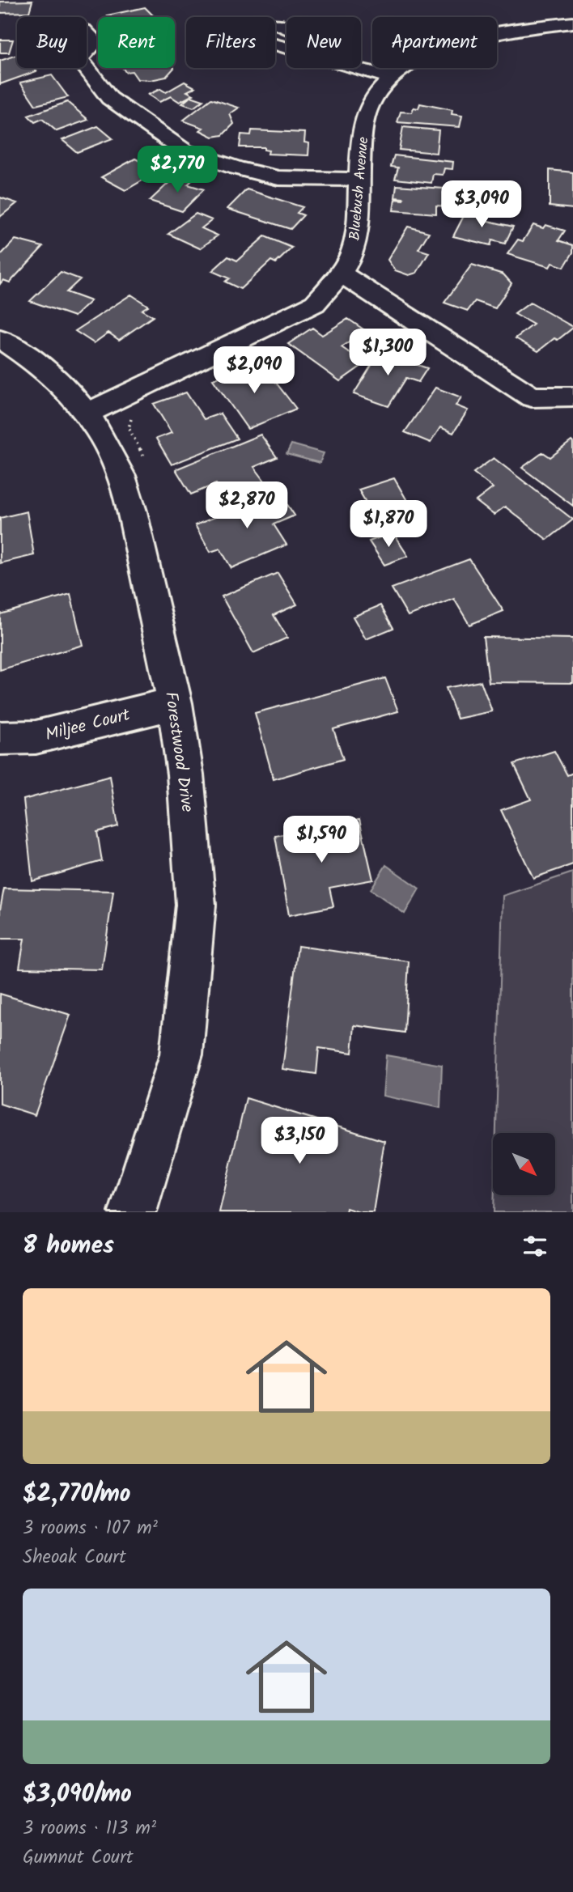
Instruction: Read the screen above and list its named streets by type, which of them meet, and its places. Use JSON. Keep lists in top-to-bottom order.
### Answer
{
  "streets": {
    "street": ["Bluebush Avenue", "Miljee Court", "Forestwood Drive"]
  },
  "crossings": [
    ["Bluebush Avenue", "Forestwood Drive"],
    ["Miljee Court", "Forestwood Drive"]
  ],
  "north": "bottom right",
  "page": {
    "chip": [
      "Buy",
      "Rent",
      "Filters",
      "New",
      "Apartment"
    ],
    "price": [
      "$2,770",
      "$3,090",
      "$1,300",
      "$2,090",
      "$2,870",
      "$1,870",
      "$1,590",
      "$3,150"
    ],
    "heading": "8 homes",
    "list": [
      {
        "name": "$2,770/mo",
        "note": "3 rooms · 107 m² · Sheoak Court"
      },
      {
        "name": "$3,090/mo",
        "note": "3 rooms · 113 m² · Gumnut Court"
      }
    ]
  }
}
